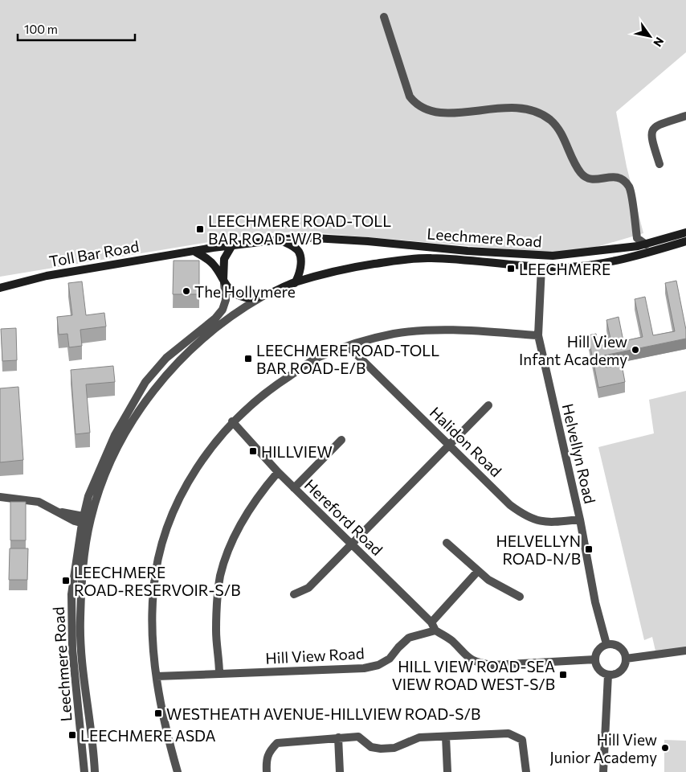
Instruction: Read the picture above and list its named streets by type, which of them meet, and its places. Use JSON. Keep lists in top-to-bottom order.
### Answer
{
  "streets": {
    "main road": ["Leechmere Road", "Toll Bar Road"],
    "street": [
      "Halidon Road",
      "Helvellyn Road",
      "Hereford Road",
      "Hill View Road"
    ]
  },
  "crossings": [
    ["Leechmere Road", "Toll Bar Road"],
    ["Leechmere Road", "Helvellyn Road"],
    ["Halidon Road", "Helvellyn Road"],
    ["Hereford Road", "Hill View Road"]
  ],
  "places": {
    "transit": [
      "LEECHMERE ROAD-TOLL BAR ROAD-W/B",
      "LEECHMERE",
      "LEECHMERE ROAD-TOLL BAR ROAD-E/B",
      "HILLVIEW",
      "HELVELLYN ROAD-N/B",
      "LEECHMERE ROAD-RESERVOIR-S/B",
      "HILL VIEW ROAD-SEA VIEW ROAD WEST-S/B",
      "WESTHEATH AVENUE-HILLVIEW ROAD-S/B",
      "LEECHMERE ASDA"
    ],
    "other": ["The Hollymere", "Hill View Infant Academy", "Hill View Junior Academy"]
  },
  "scale_bar": "100 m",
  "north": "bottom right"
}
